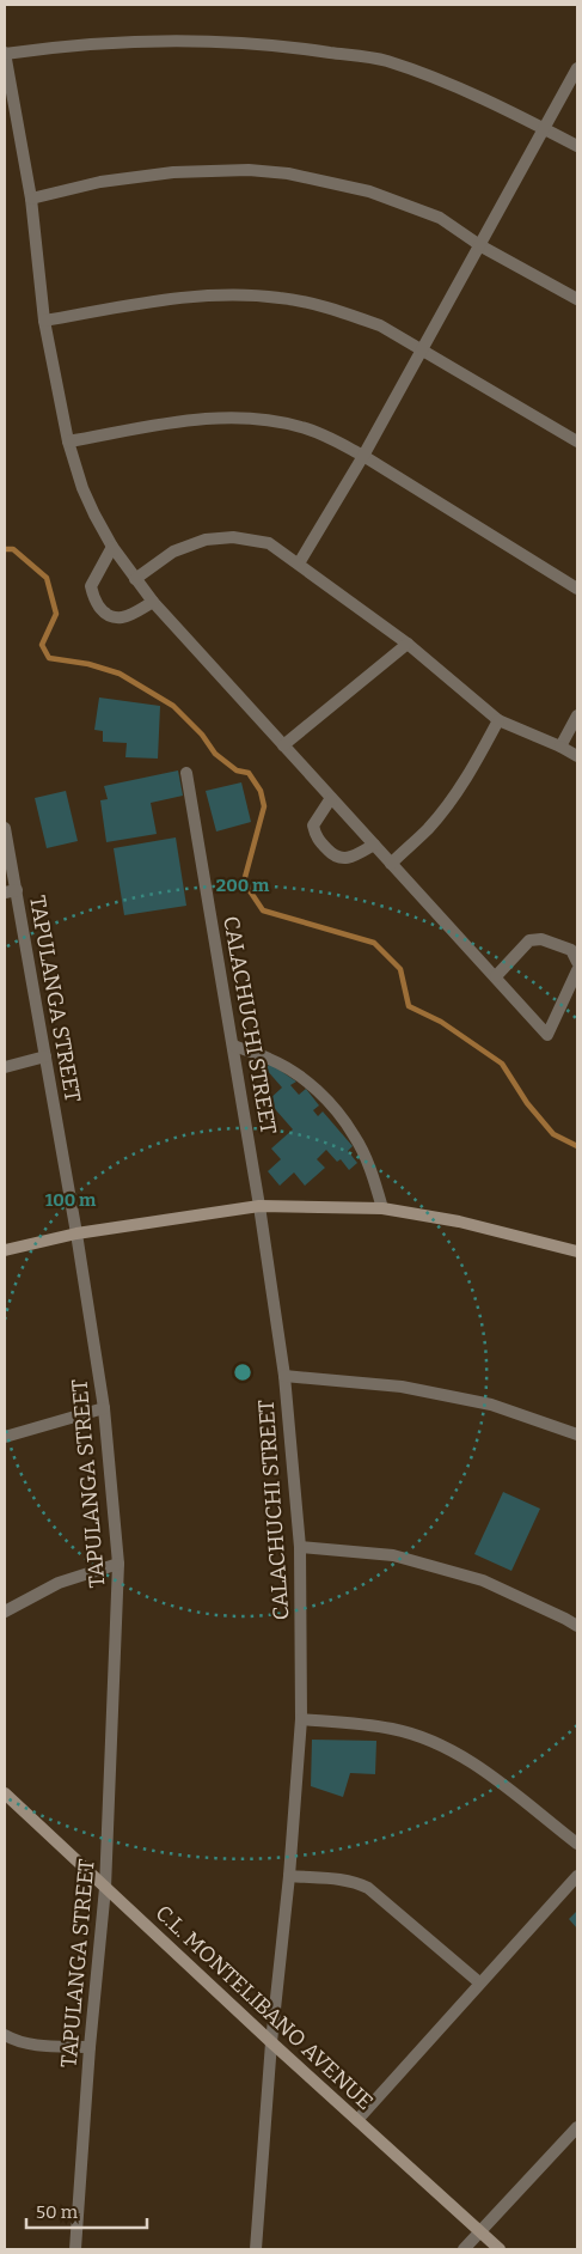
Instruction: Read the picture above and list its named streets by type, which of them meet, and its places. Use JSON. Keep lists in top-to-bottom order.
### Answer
{
  "streets": {
    "street": ["TAPULANGA STREET", "CALACHUCHI STREET", "C.L. MONTELIBANO AVENUE"]
  },
  "crossings": [
    ["TAPULANGA STREET", "C.L. MONTELIBANO AVENUE"],
    ["CALACHUCHI STREET", "C.L. MONTELIBANO AVENUE"]
  ],
  "scale_bar": "50 m",
  "rings": ["200 m", "100 m"]
}
